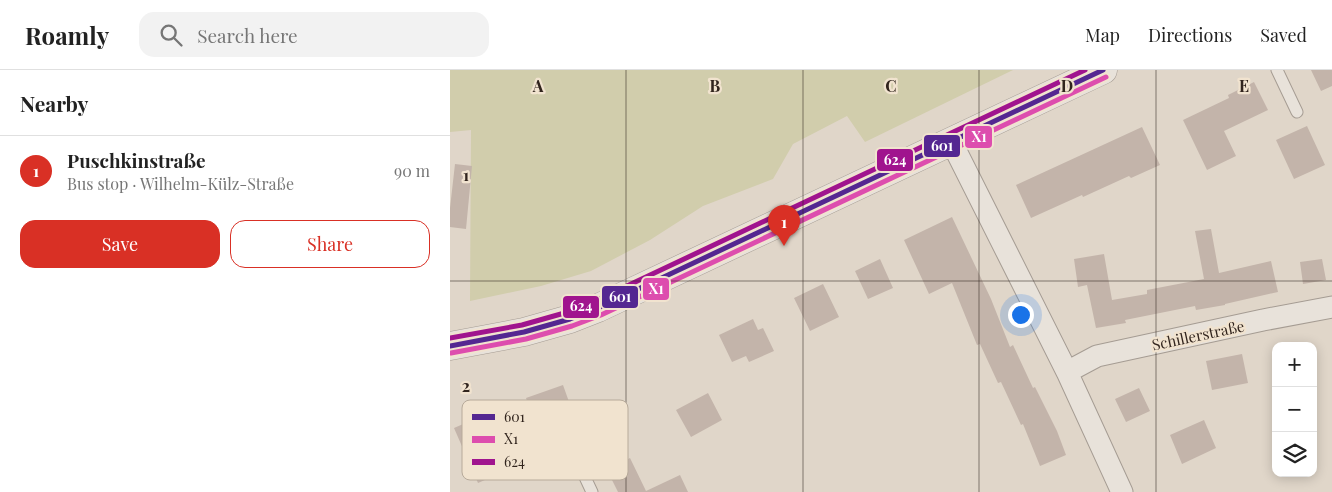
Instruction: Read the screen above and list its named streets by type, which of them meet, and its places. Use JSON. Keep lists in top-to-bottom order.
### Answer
{
  "streets": {
    "street": ["Schillerstraße"]
  },
  "lines": ["transit line 601", "transit line 624", "transit line X1"],
  "legend": ["601", "X1", "624"],
  "page": {
    "header": "Roamly",
    "search": "Search here",
    "nav": ["Map", "Directions", "Saved"],
    "heading": "Nearby",
    "list": [
      {
        "mark": "1",
        "name": "Puschkinstraße",
        "note": "Bus stop · Wilhelm-Külz-Straße",
        "value": "90 m"
      }
    ],
    "buttons": ["Save", "Share"],
    "pins": "1",
    "map_buttons": ["+", "−"]
  },
  "grid": {
    "columns": [
      "A",
      "B",
      "C",
      "D",
      "E"
    ],
    "rows": ["1", "2"]
  }
}
